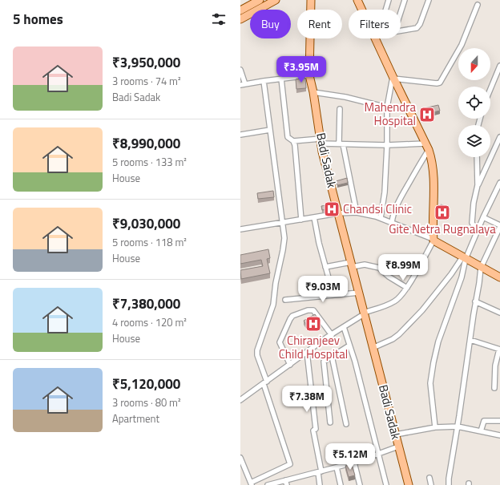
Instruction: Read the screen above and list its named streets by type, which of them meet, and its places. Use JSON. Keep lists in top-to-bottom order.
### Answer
{
  "streets": {
    "main road": ["Badi Sadak"]
  },
  "places": {
    "hospital": [
      "Mahendra Hospital",
      "Chandsi Clinic",
      "Gite Netra Rugnalaya",
      "Chiranjeev Child Hospital"
    ]
  },
  "north": "bottom",
  "page": {
    "heading": "5 homes",
    "chip": ["Buy", "Rent", "Filters"],
    "list": [
      {
        "name": "₹3,950,000",
        "note": "3 rooms · 74 m² · Badi Sadak"
      },
      {
        "name": "₹8,990,000",
        "note": "5 rooms · 133 m² · House"
      },
      {
        "name": "₹9,030,000",
        "note": "5 rooms · 118 m² · House"
      },
      {
        "name": "₹7,380,000",
        "note": "4 rooms · 120 m² · House"
      },
      {
        "name": "₹5,120,000",
        "note": "3 rooms · 80 m² · Apartment"
      }
    ],
    "price": [
      "₹3.95M",
      "₹8.99M",
      "₹9.03M",
      "₹7.38M",
      "₹5.12M"
    ]
  }
}
